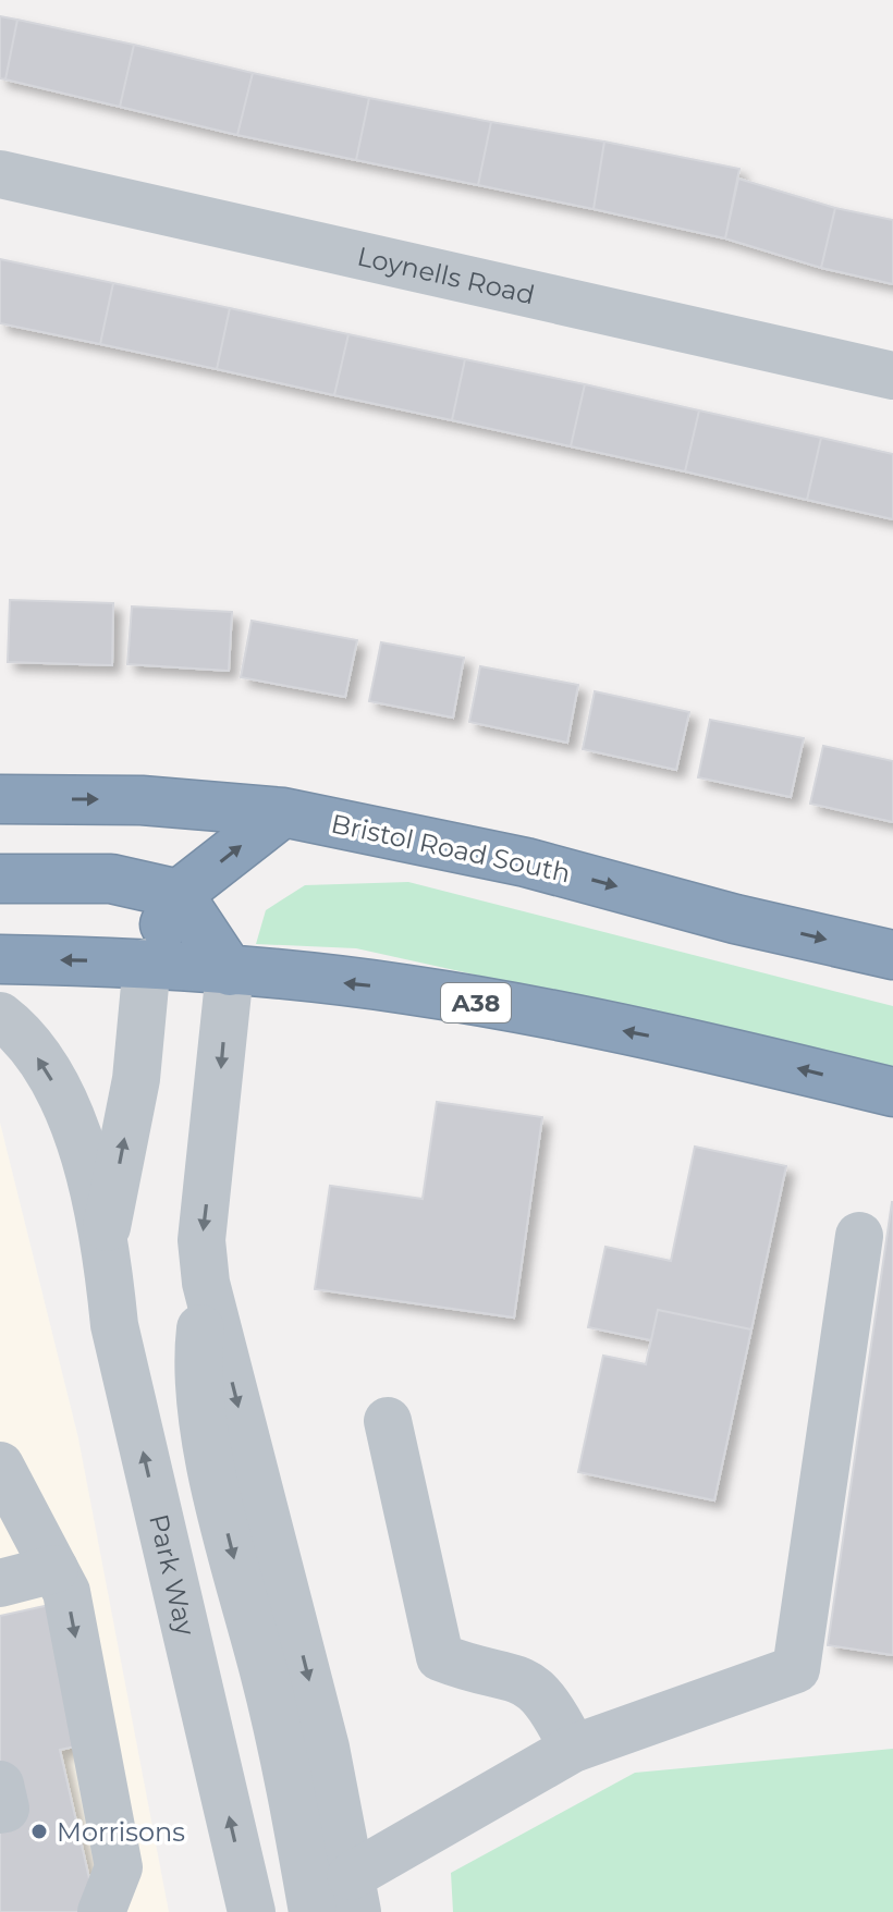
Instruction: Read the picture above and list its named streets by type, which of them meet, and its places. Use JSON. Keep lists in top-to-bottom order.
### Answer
{
  "streets": {
    "highway": ["Bristol Road South", "A38"],
    "street": ["Loynells Road", "Park Way"]
  },
  "crossings": [
    ["A38", "Park Way"]
  ],
  "places": ["Morrisons"]
}
